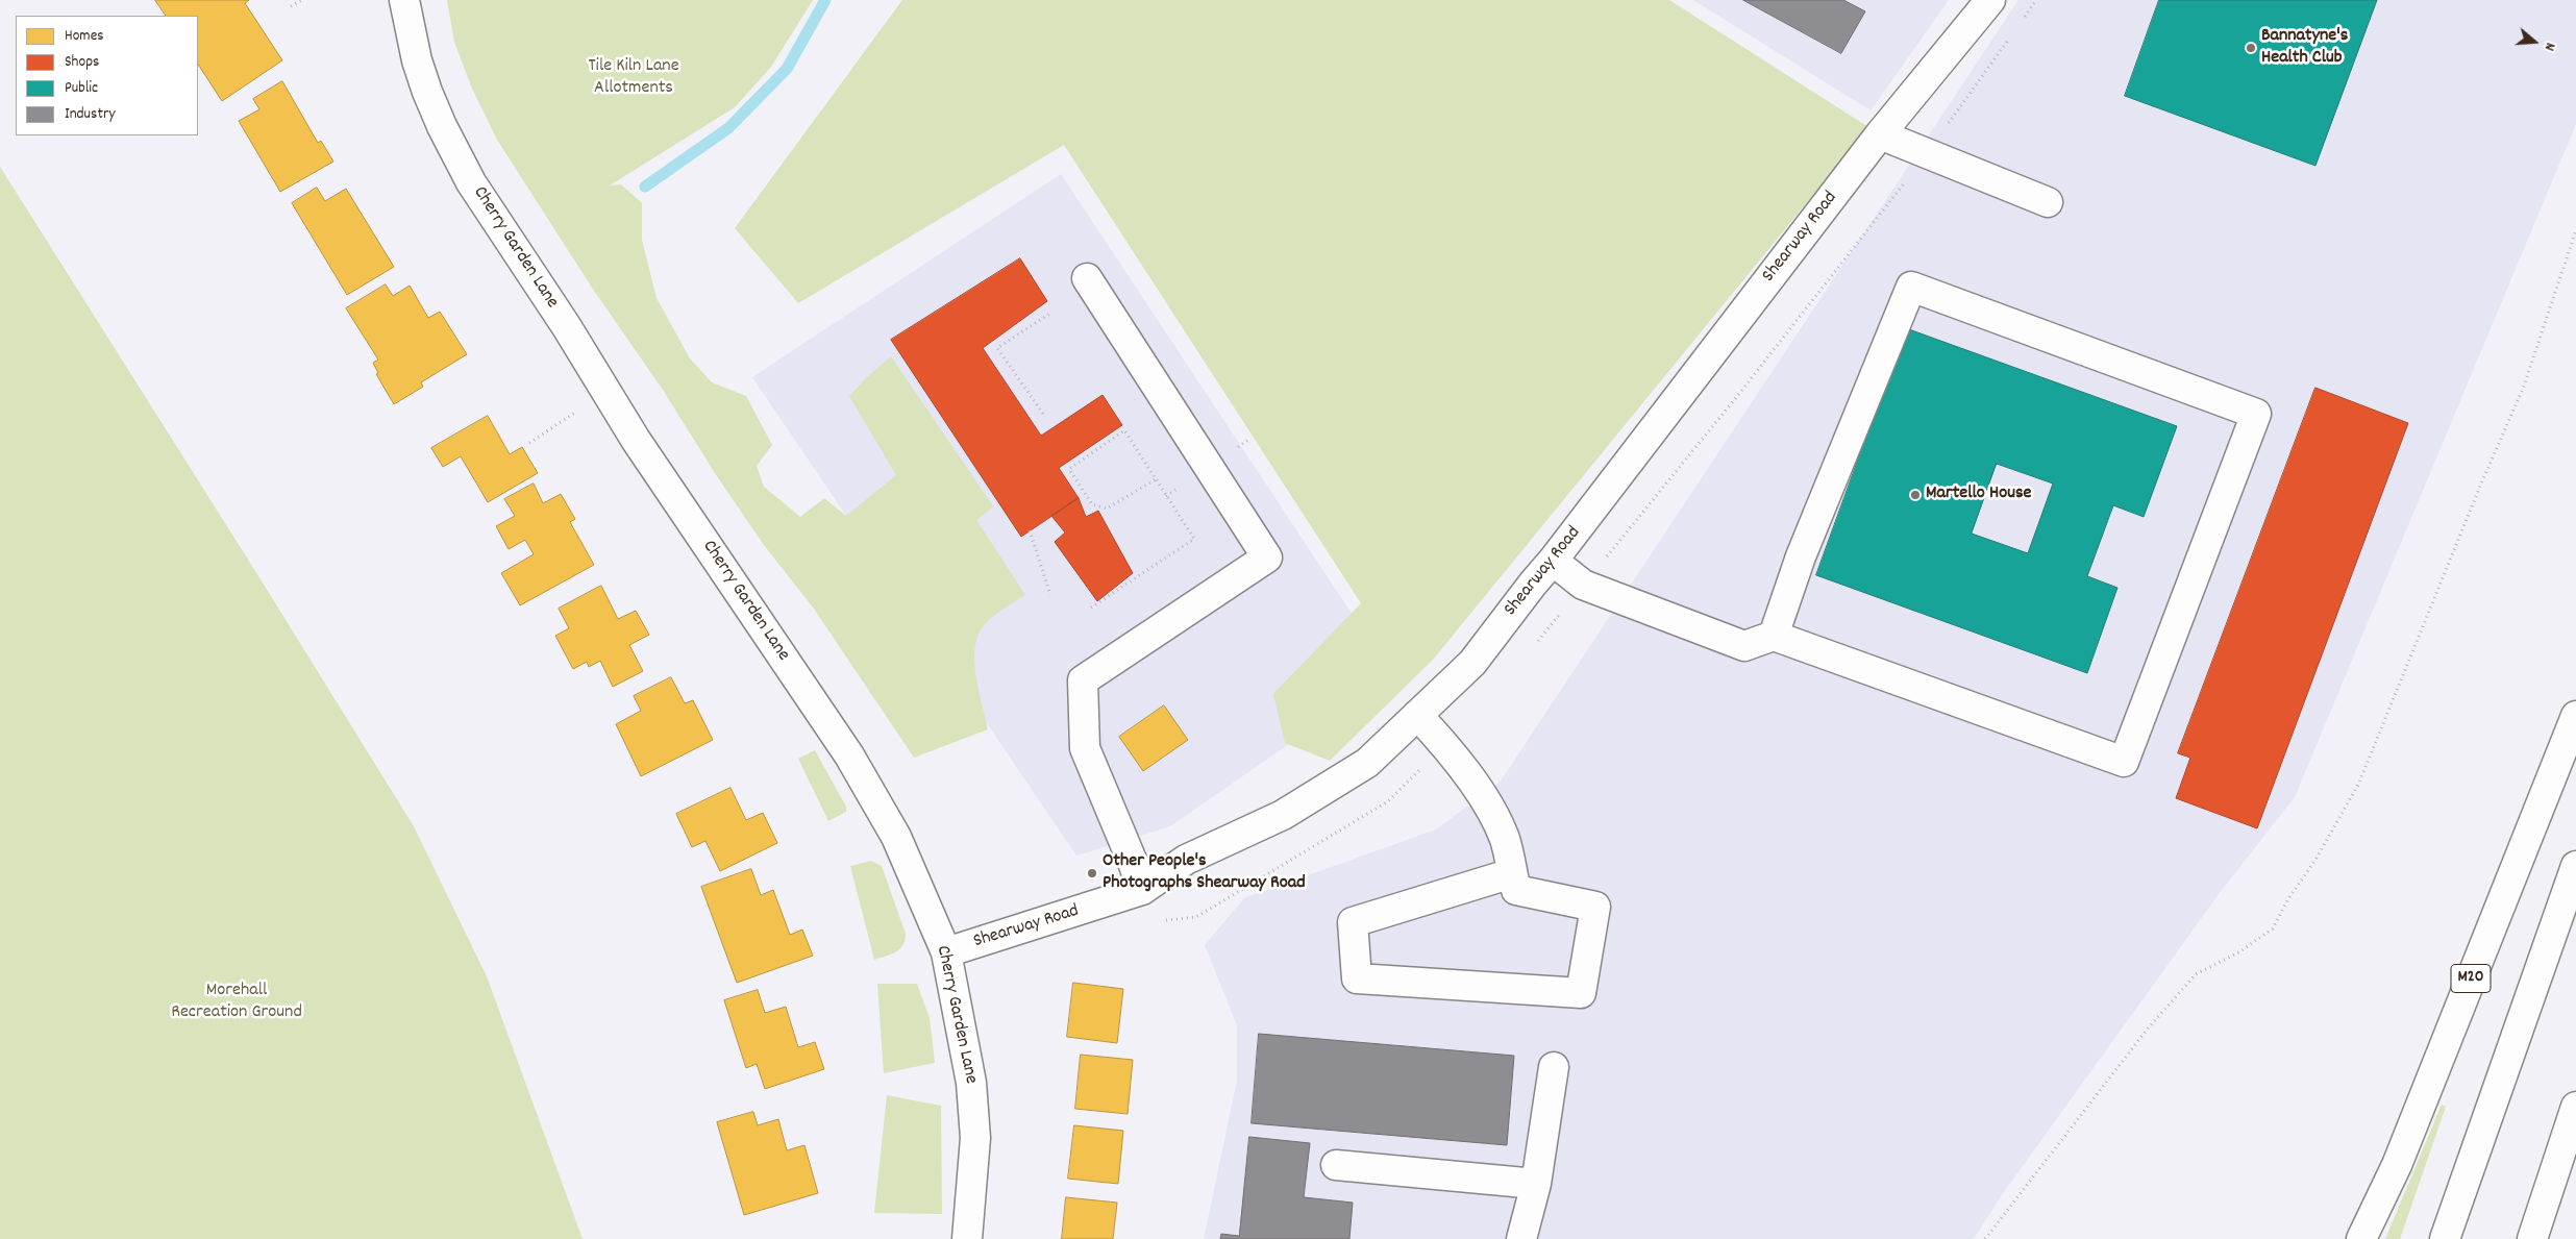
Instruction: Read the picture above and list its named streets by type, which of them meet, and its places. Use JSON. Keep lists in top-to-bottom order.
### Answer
{
  "streets": {
    "main road": ["Shearway Road", "Cherry Garden Lane", "M20"]
  },
  "crossings": [
    ["Shearway Road", "Cherry Garden Lane"]
  ],
  "parks": ["Tile Kiln Lane Allotments", "Morehall Recreation Ground"],
  "places": ["Bannatyne's Health Club", "Martello House", "Other People's Photographs Shearway Road"],
  "legend": [
    "Homes",
    "Shops",
    "Public",
    "Industry"
  ],
  "north": "right"
}
